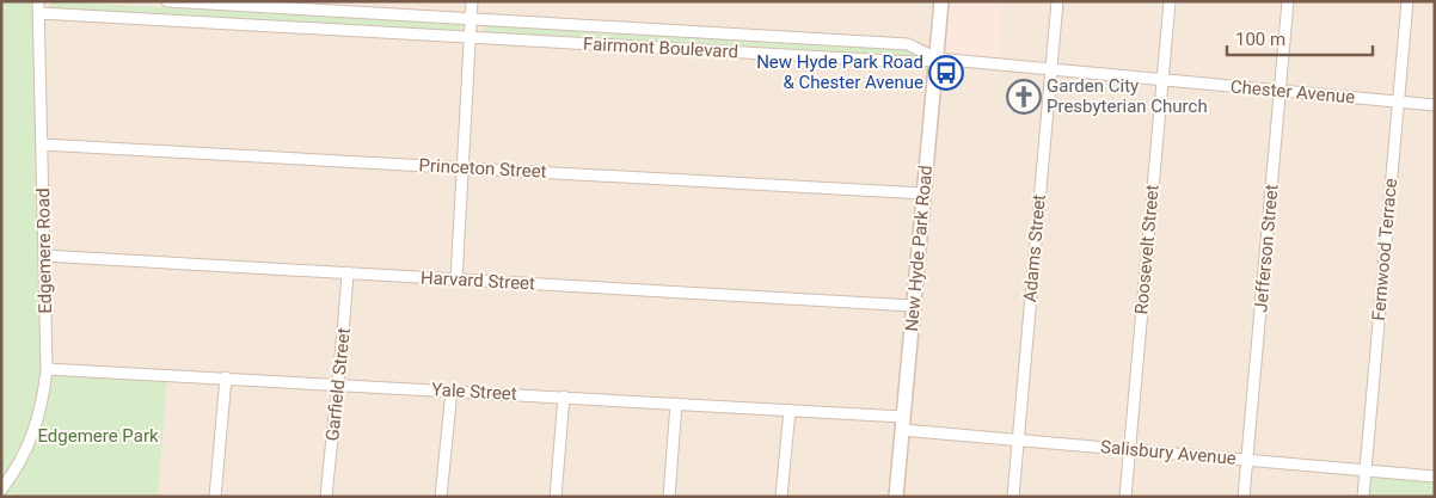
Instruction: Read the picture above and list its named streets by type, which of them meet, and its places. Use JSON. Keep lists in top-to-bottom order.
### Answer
{
  "streets": {
    "main road": ["New Hyde Park Road"],
    "street": [
      "Fairmont Boulevard",
      "Chester Avenue",
      "Princeton Street",
      "Adams Street",
      "Jefferson Street",
      "Roosevelt Street",
      "Fernwood Terrace",
      "Edgemere Road",
      "Harvard Street",
      "Garfield Street",
      "Yale Street",
      "Salisbury Avenue"
    ]
  },
  "crossings": [
    ["Fairmont Boulevard", "Chester Avenue"],
    ["Fairmont Boulevard", "New Hyde Park Road"],
    ["Fairmont Boulevard", "Edgemere Road"],
    ["Chester Avenue", "New Hyde Park Road"],
    ["Chester Avenue", "Adams Street"],
    ["Chester Avenue", "Jefferson Street"],
    ["Chester Avenue", "Roosevelt Street"],
    ["Chester Avenue", "Fernwood Terrace"],
    ["Princeton Street", "New Hyde Park Road"],
    ["Princeton Street", "Edgemere Road"],
    ["New Hyde Park Road", "Harvard Street"],
    ["New Hyde Park Road", "Yale Street"],
    ["New Hyde Park Road", "Salisbury Avenue"],
    ["Adams Street", "Salisbury Avenue"],
    ["Jefferson Street", "Salisbury Avenue"],
    ["Roosevelt Street", "Salisbury Avenue"],
    ["Fernwood Terrace", "Salisbury Avenue"],
    ["Edgemere Road", "Harvard Street"],
    ["Edgemere Road", "Yale Street"],
    ["Harvard Street", "Garfield Street"],
    ["Garfield Street", "Yale Street"],
    ["Yale Street", "Salisbury Avenue"]
  ],
  "parks": ["Edgemere Park"],
  "places": {
    "bus stop": ["New Hyde Park Road & Chester Avenue"],
    "church": ["Garden City Presbyterian Church"]
  },
  "scale_bar": "100 m"
}
